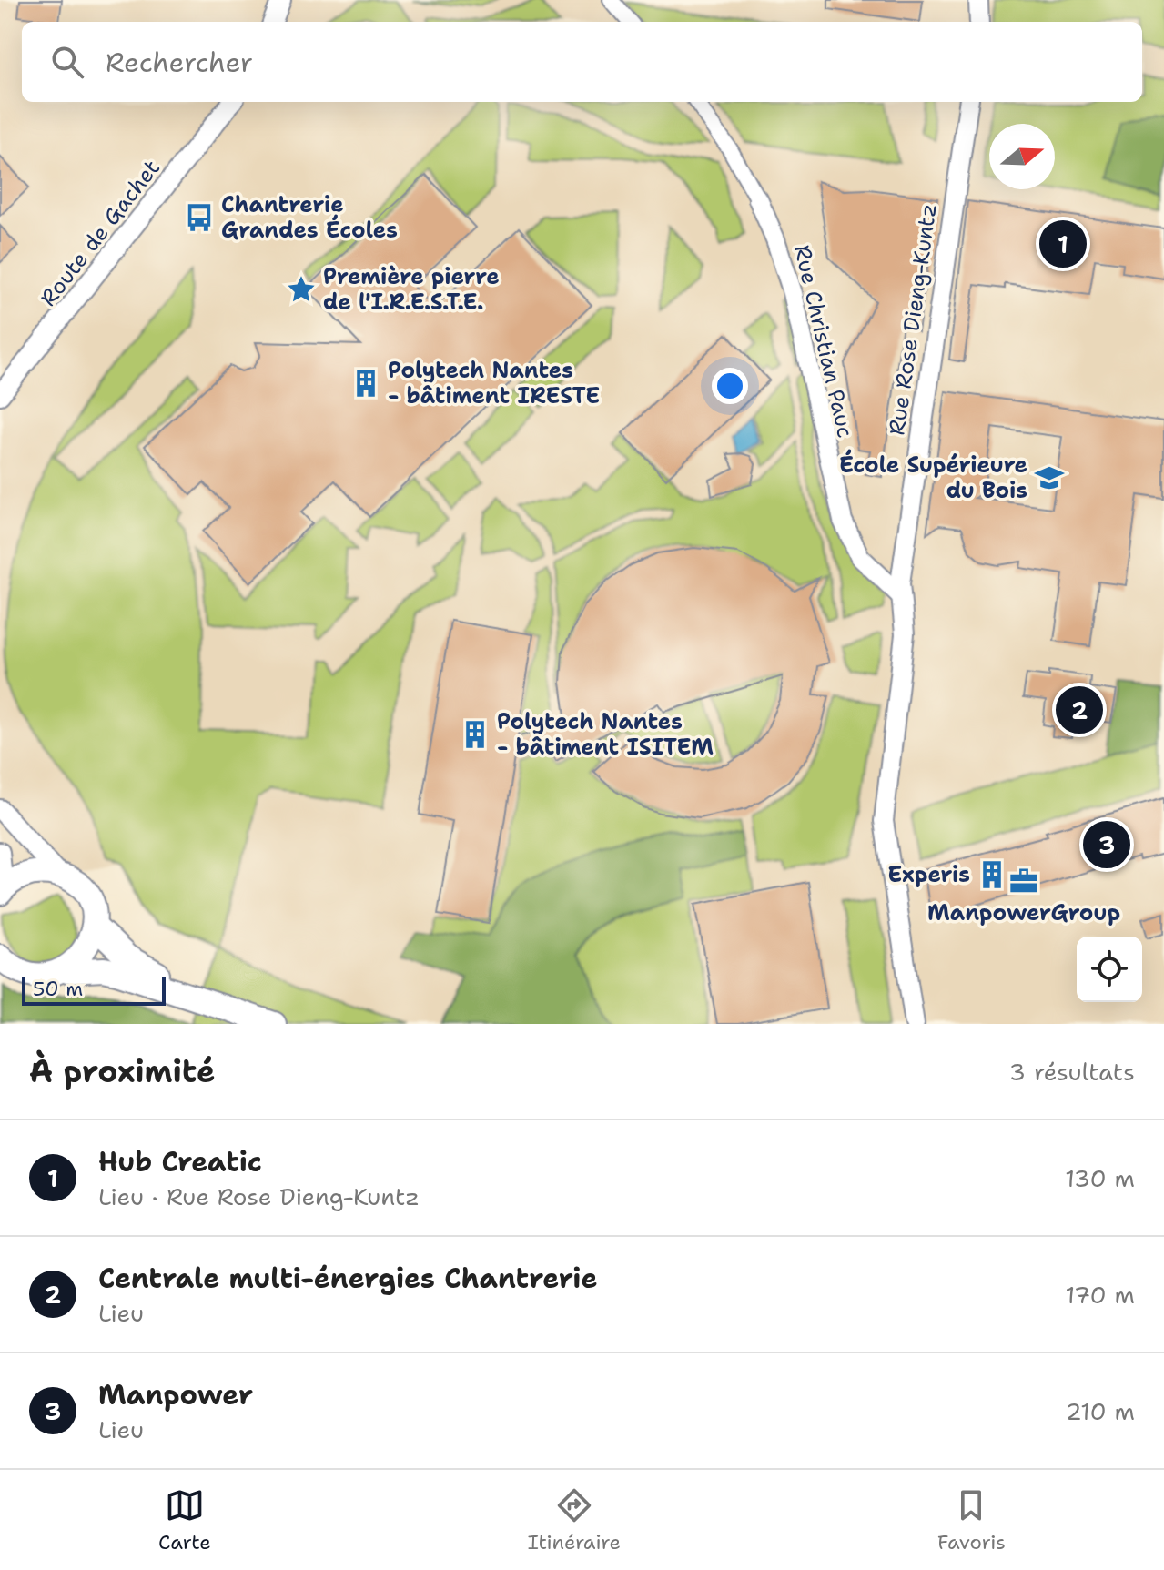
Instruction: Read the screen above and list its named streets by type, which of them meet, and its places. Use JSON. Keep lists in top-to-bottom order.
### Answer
{
  "streets": {
    "street": ["Route de Gachet", "Rue Rose Dieng-Kuntz", "Rue Christian Pauc"]
  },
  "crossings": [
    ["Rue Rose Dieng-Kuntz", "Rue Christian Pauc"]
  ],
  "places": {
    "bus stop": ["Chantrerie Grandes Écoles"],
    "place": ["Première pierre de l'I.R.E.S.T.E."],
    "building": ["Polytech Nantes - bâtiment IRESTE", "Polytech Nantes - bâtiment ISITEM", "Experis"],
    "school or university": ["École Supérieure du Bois"],
    "office": ["ManpowerGroup"]
  },
  "scale_bar": "50 m",
  "north": "right",
  "page": {
    "search": "Rechercher",
    "pins": ["1", "2", "3"],
    "scale": "50 m",
    "heading": ["À proximité", "3 résultats"],
    "list": [
      {
        "mark": "1",
        "name": "Hub Creatic",
        "note": "Lieu · Rue Rose Dieng-Kuntz",
        "value": "130 m"
      },
      {
        "mark": "2",
        "name": "Centrale multi-énergies Chantrerie",
        "note": "Lieu",
        "value": "170 m"
      },
      {
        "mark": "3",
        "name": "Manpower",
        "note": "Lieu",
        "value": "210 m"
      }
    ],
    "nav": ["Carte", "Itinéraire", "Favoris"]
  }
}
